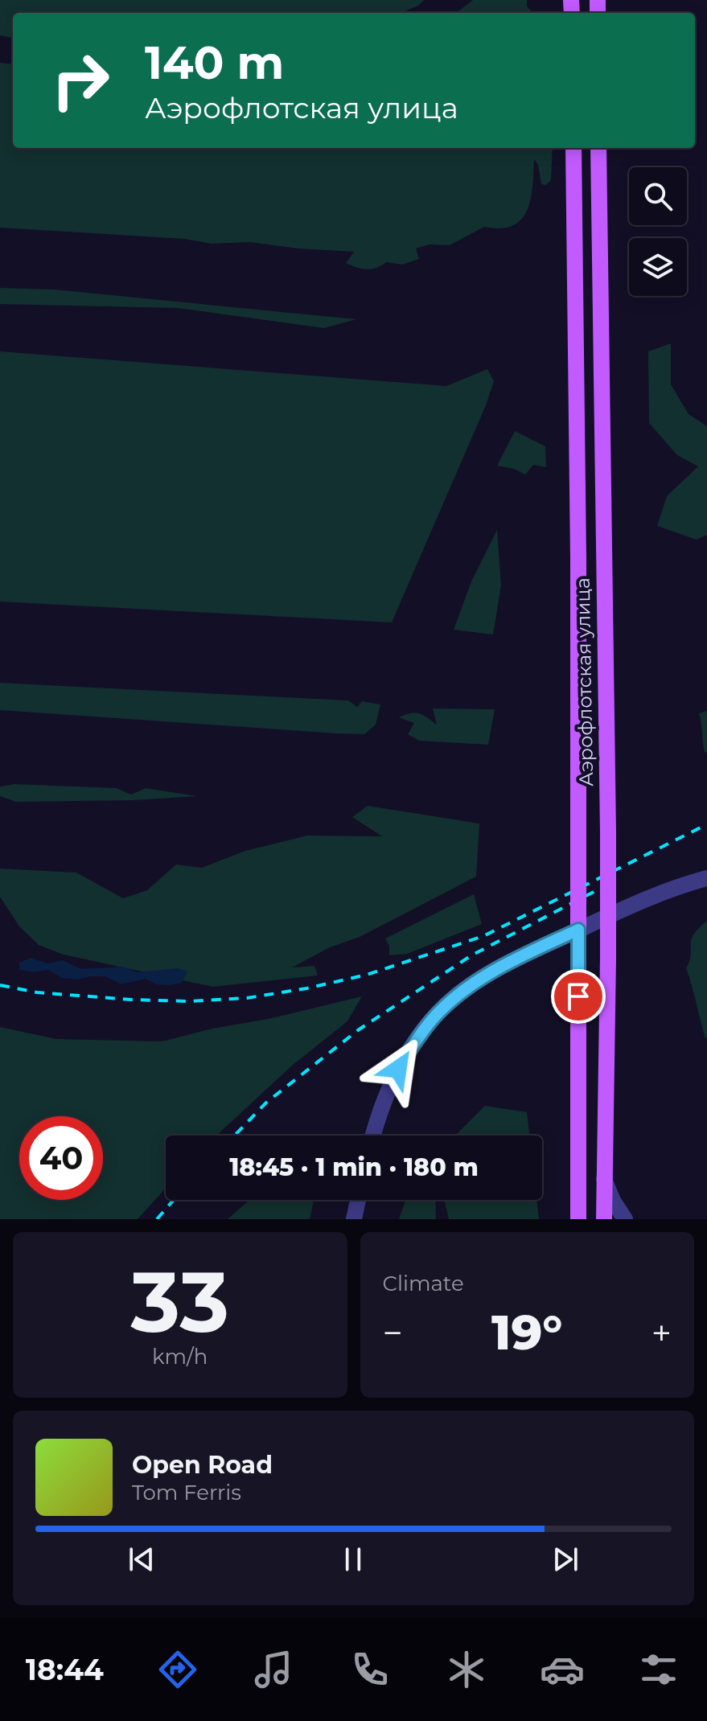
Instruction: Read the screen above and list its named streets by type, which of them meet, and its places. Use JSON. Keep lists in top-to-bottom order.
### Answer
{
  "streets": {
    "main road": ["Аэрофлотская улица"]
  },
  "page": {
    "turn": ["140 m", "Аэрофлотская улица"],
    "limit": "40",
    "trip": "18:45 · 1 min · 180 m",
    "tile": [
      ["33", "km/h"],
      "Climate"
    ],
    "heat": ["−", "19°", "+"],
    "song": ["Open Road", "Tom Ferris"],
    "tabs": "18:44"
  }
}
